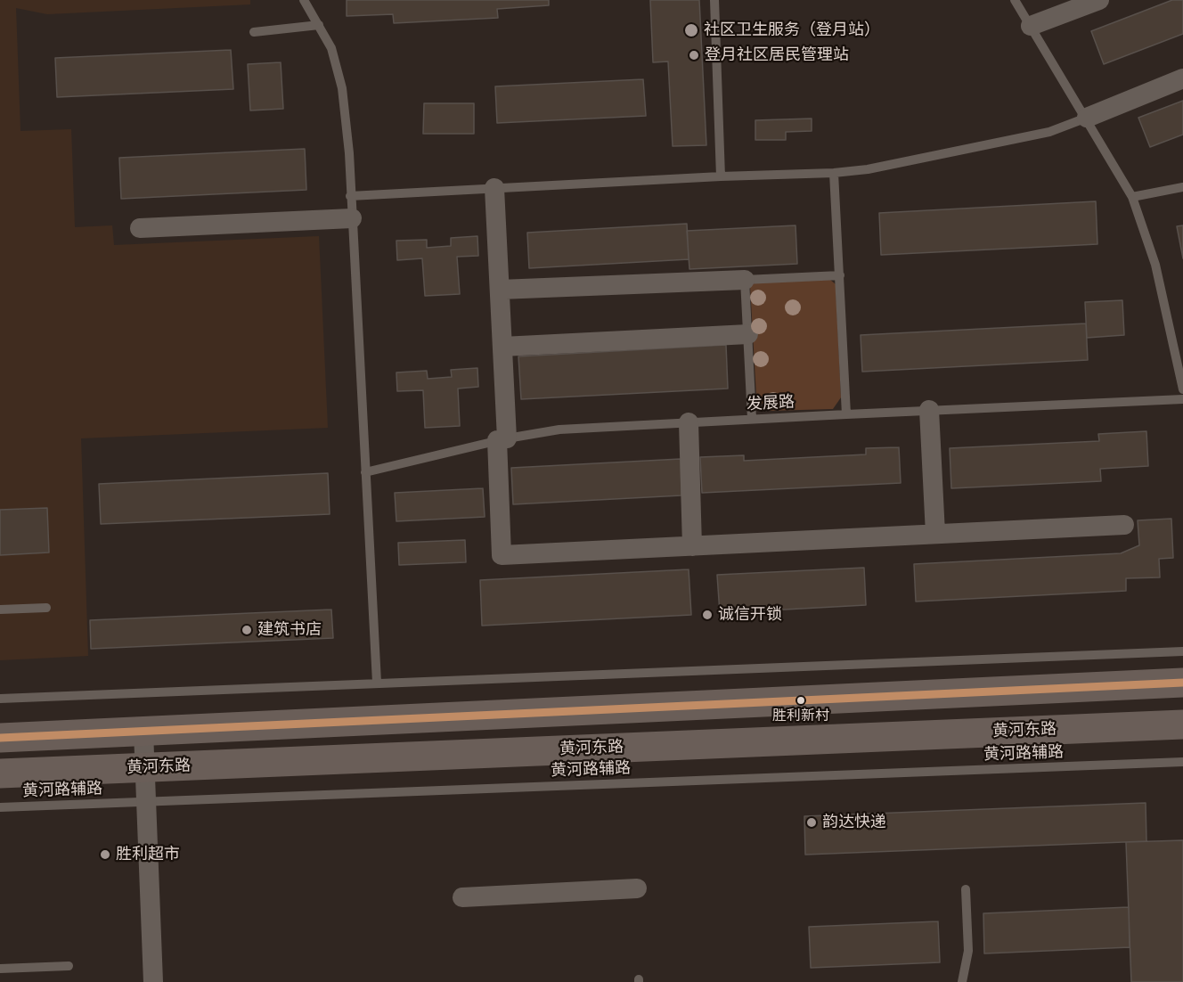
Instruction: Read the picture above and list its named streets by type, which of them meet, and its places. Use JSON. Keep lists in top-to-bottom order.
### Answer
{
  "streets": {
    "main road": ["黄河东路"],
    "lane": ["发展路", "黄河路辅路"]
  },
  "places": [
    "社区卫生服务（登月站）",
    "登月社区居民管理站",
    "诚信开锁",
    "建筑书店",
    "胜利新村",
    "韵达快递",
    "胜利超市"
  ]
}
